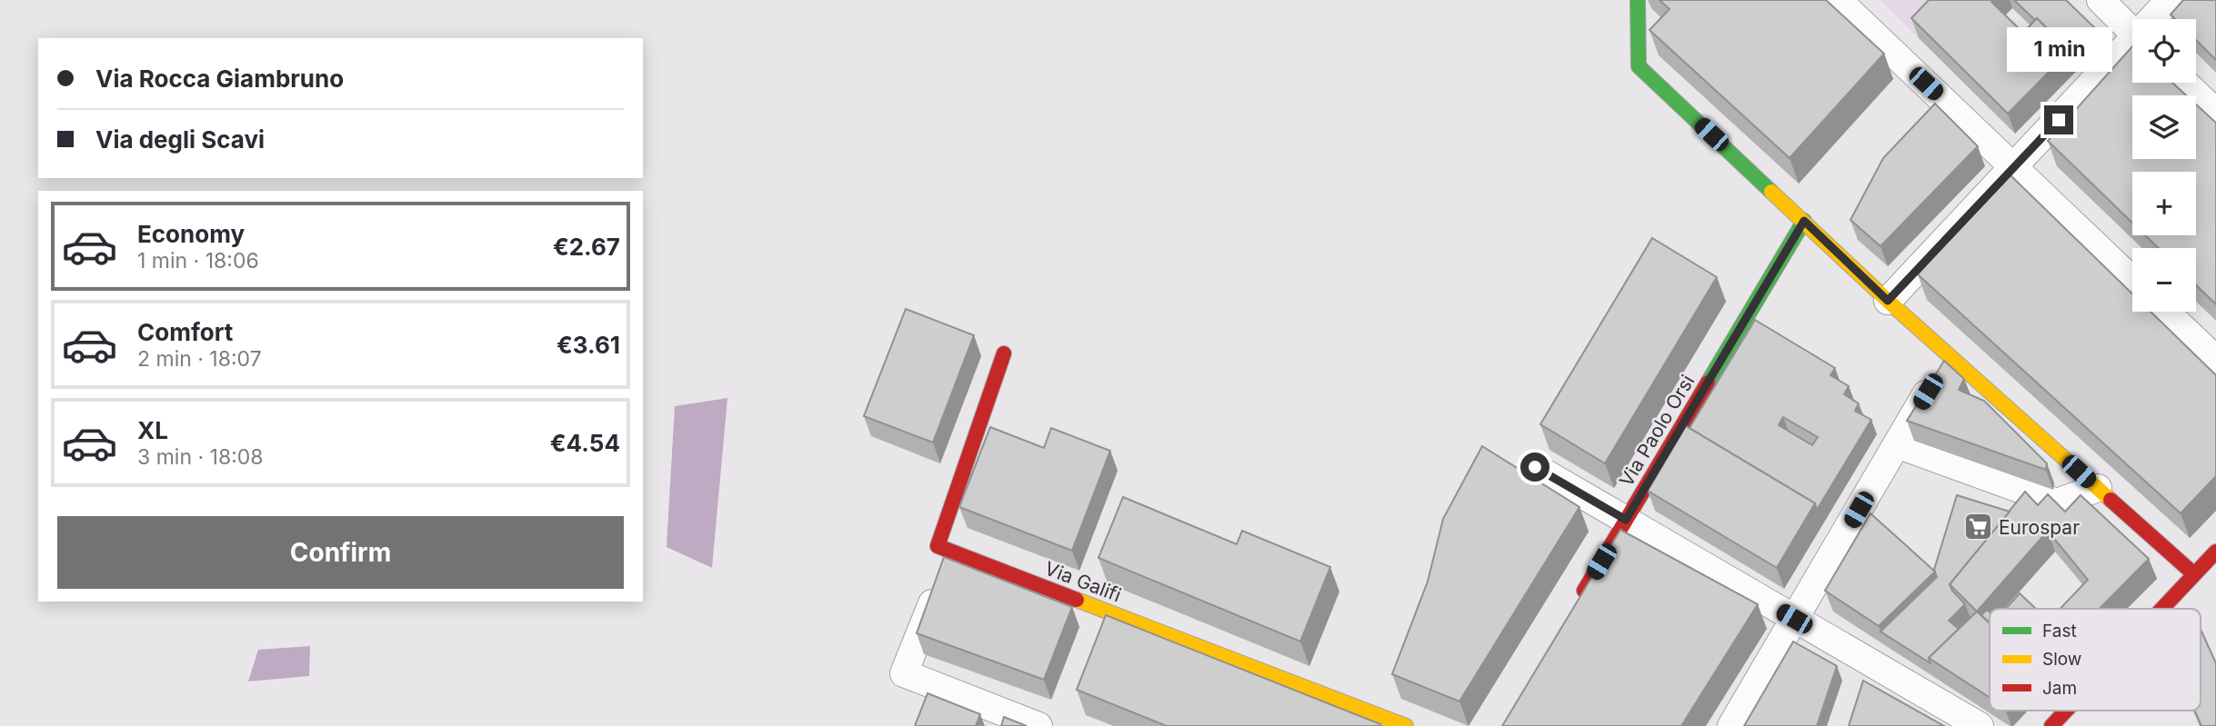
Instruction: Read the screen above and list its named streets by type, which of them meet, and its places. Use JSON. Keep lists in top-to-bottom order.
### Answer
{
  "streets": {
    "street": ["Via Paolo Orsi", "Via Galifi"]
  },
  "places": {
    "supermarket": ["Eurospar"]
  },
  "legend": ["Fast", "Slow", "Jam"],
  "page": {
    "map_buttons": ["+", "−"],
    "bubble": "1 min",
    "banner": ["Via Rocca Giambruno", "Via degli Scavi"],
    "list": [
      {
        "name": "Economy",
        "note": "1 min · 18:06",
        "value": "€2.67"
      },
      {
        "name": "Comfort",
        "note": "2 min · 18:07",
        "value": "€3.61"
      },
      {
        "name": "XL",
        "note": "3 min · 18:08",
        "value": "€4.54"
      }
    ],
    "buttons": "Confirm"
  }
}
